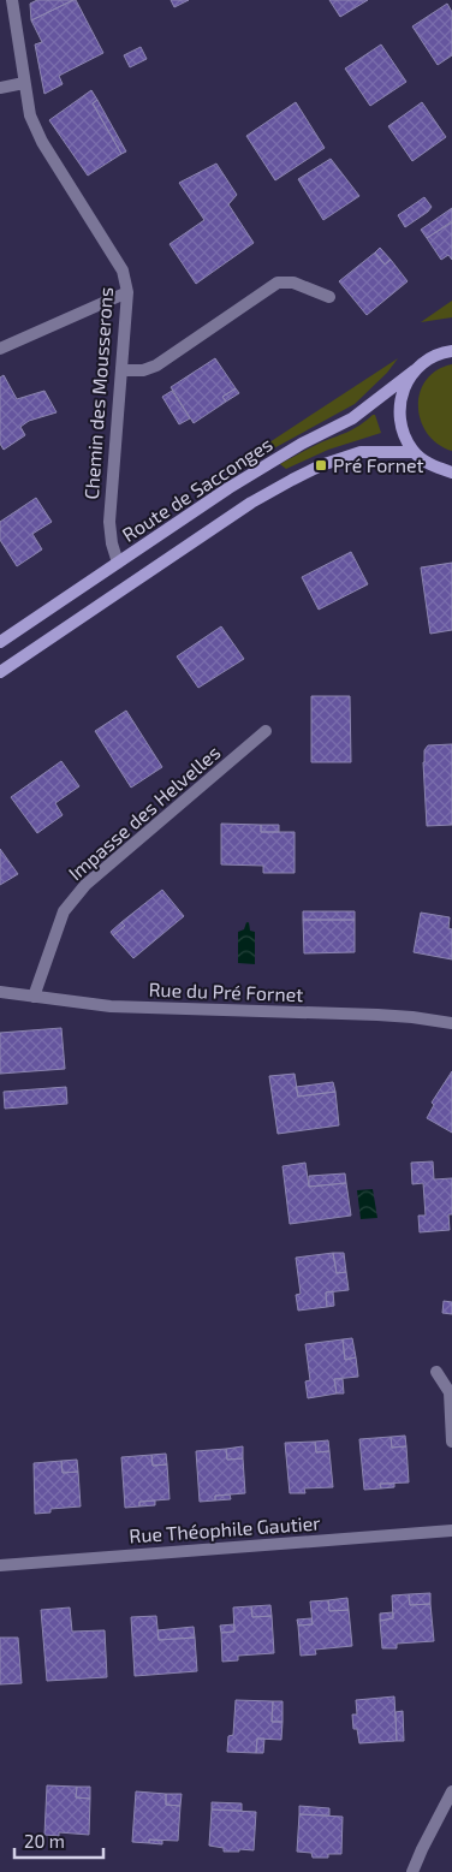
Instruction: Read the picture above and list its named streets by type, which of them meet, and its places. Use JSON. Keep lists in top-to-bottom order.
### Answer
{
  "streets": {
    "street": [
      "Chemin des Mousserons",
      "Route de Sacconges",
      "Impasse des Helvelles",
      "Rue du Pré Fornet",
      "Rue Théophile Gautier"
    ]
  },
  "crossings": [
    ["Chemin des Mousserons", "Route de Sacconges"],
    ["Impasse des Helvelles", "Rue du Pré Fornet"]
  ],
  "places": {
    "transit": ["Pré Fornet"]
  },
  "scale_bar": "20 m"
}
